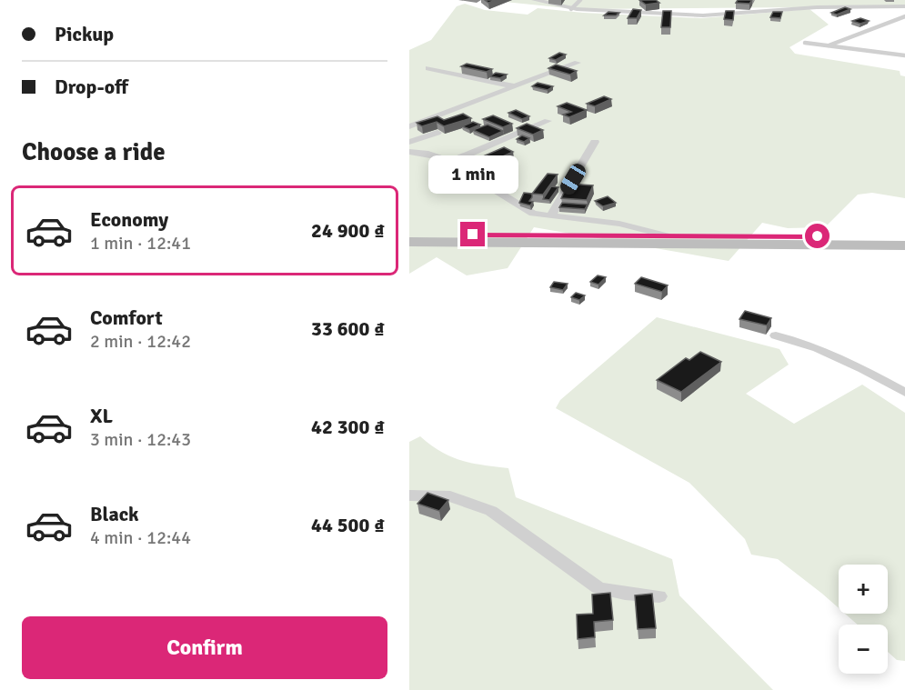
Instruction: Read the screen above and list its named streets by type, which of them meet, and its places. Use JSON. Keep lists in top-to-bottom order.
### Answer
{
  "page": {
    "banner": ["Pickup", "Drop-off"],
    "heading": "Choose a ride",
    "bubble": "1 min",
    "list": [
      {
        "name": "Economy",
        "note": "1 min · 12:41",
        "value": "24 900 ₫"
      },
      {
        "name": "Comfort",
        "note": "2 min · 12:42",
        "value": "33 600 ₫"
      },
      {
        "name": "XL",
        "note": "3 min · 12:43",
        "value": "42 300 ₫"
      },
      {
        "name": "Black",
        "note": "4 min · 12:44",
        "value": "44 500 ₫"
      }
    ],
    "map_buttons": ["+", "−"],
    "buttons": "Confirm"
  }
}
